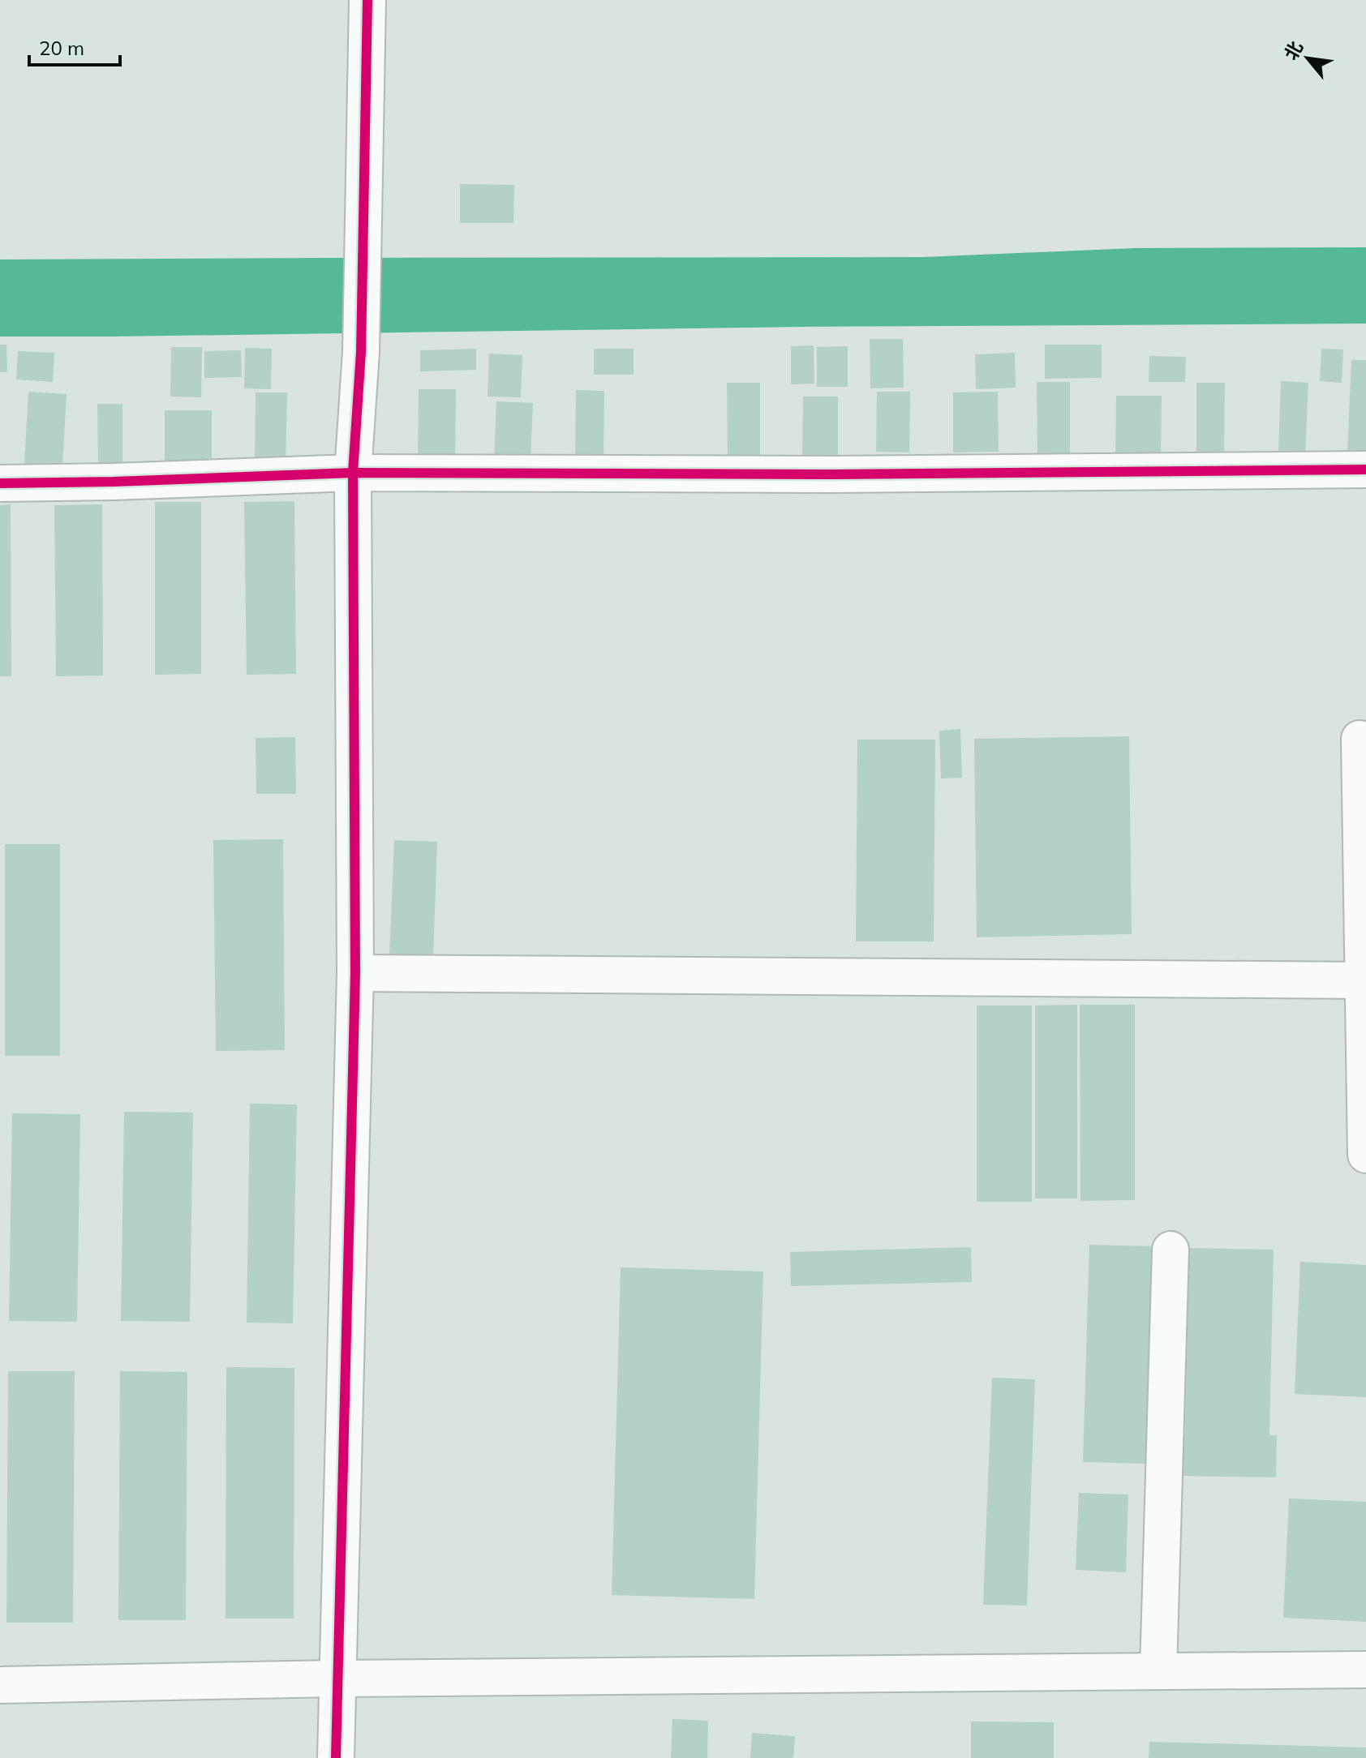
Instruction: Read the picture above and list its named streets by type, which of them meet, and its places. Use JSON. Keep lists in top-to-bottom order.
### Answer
{
  "scale_bar": "20 m",
  "north": "top left"
}
